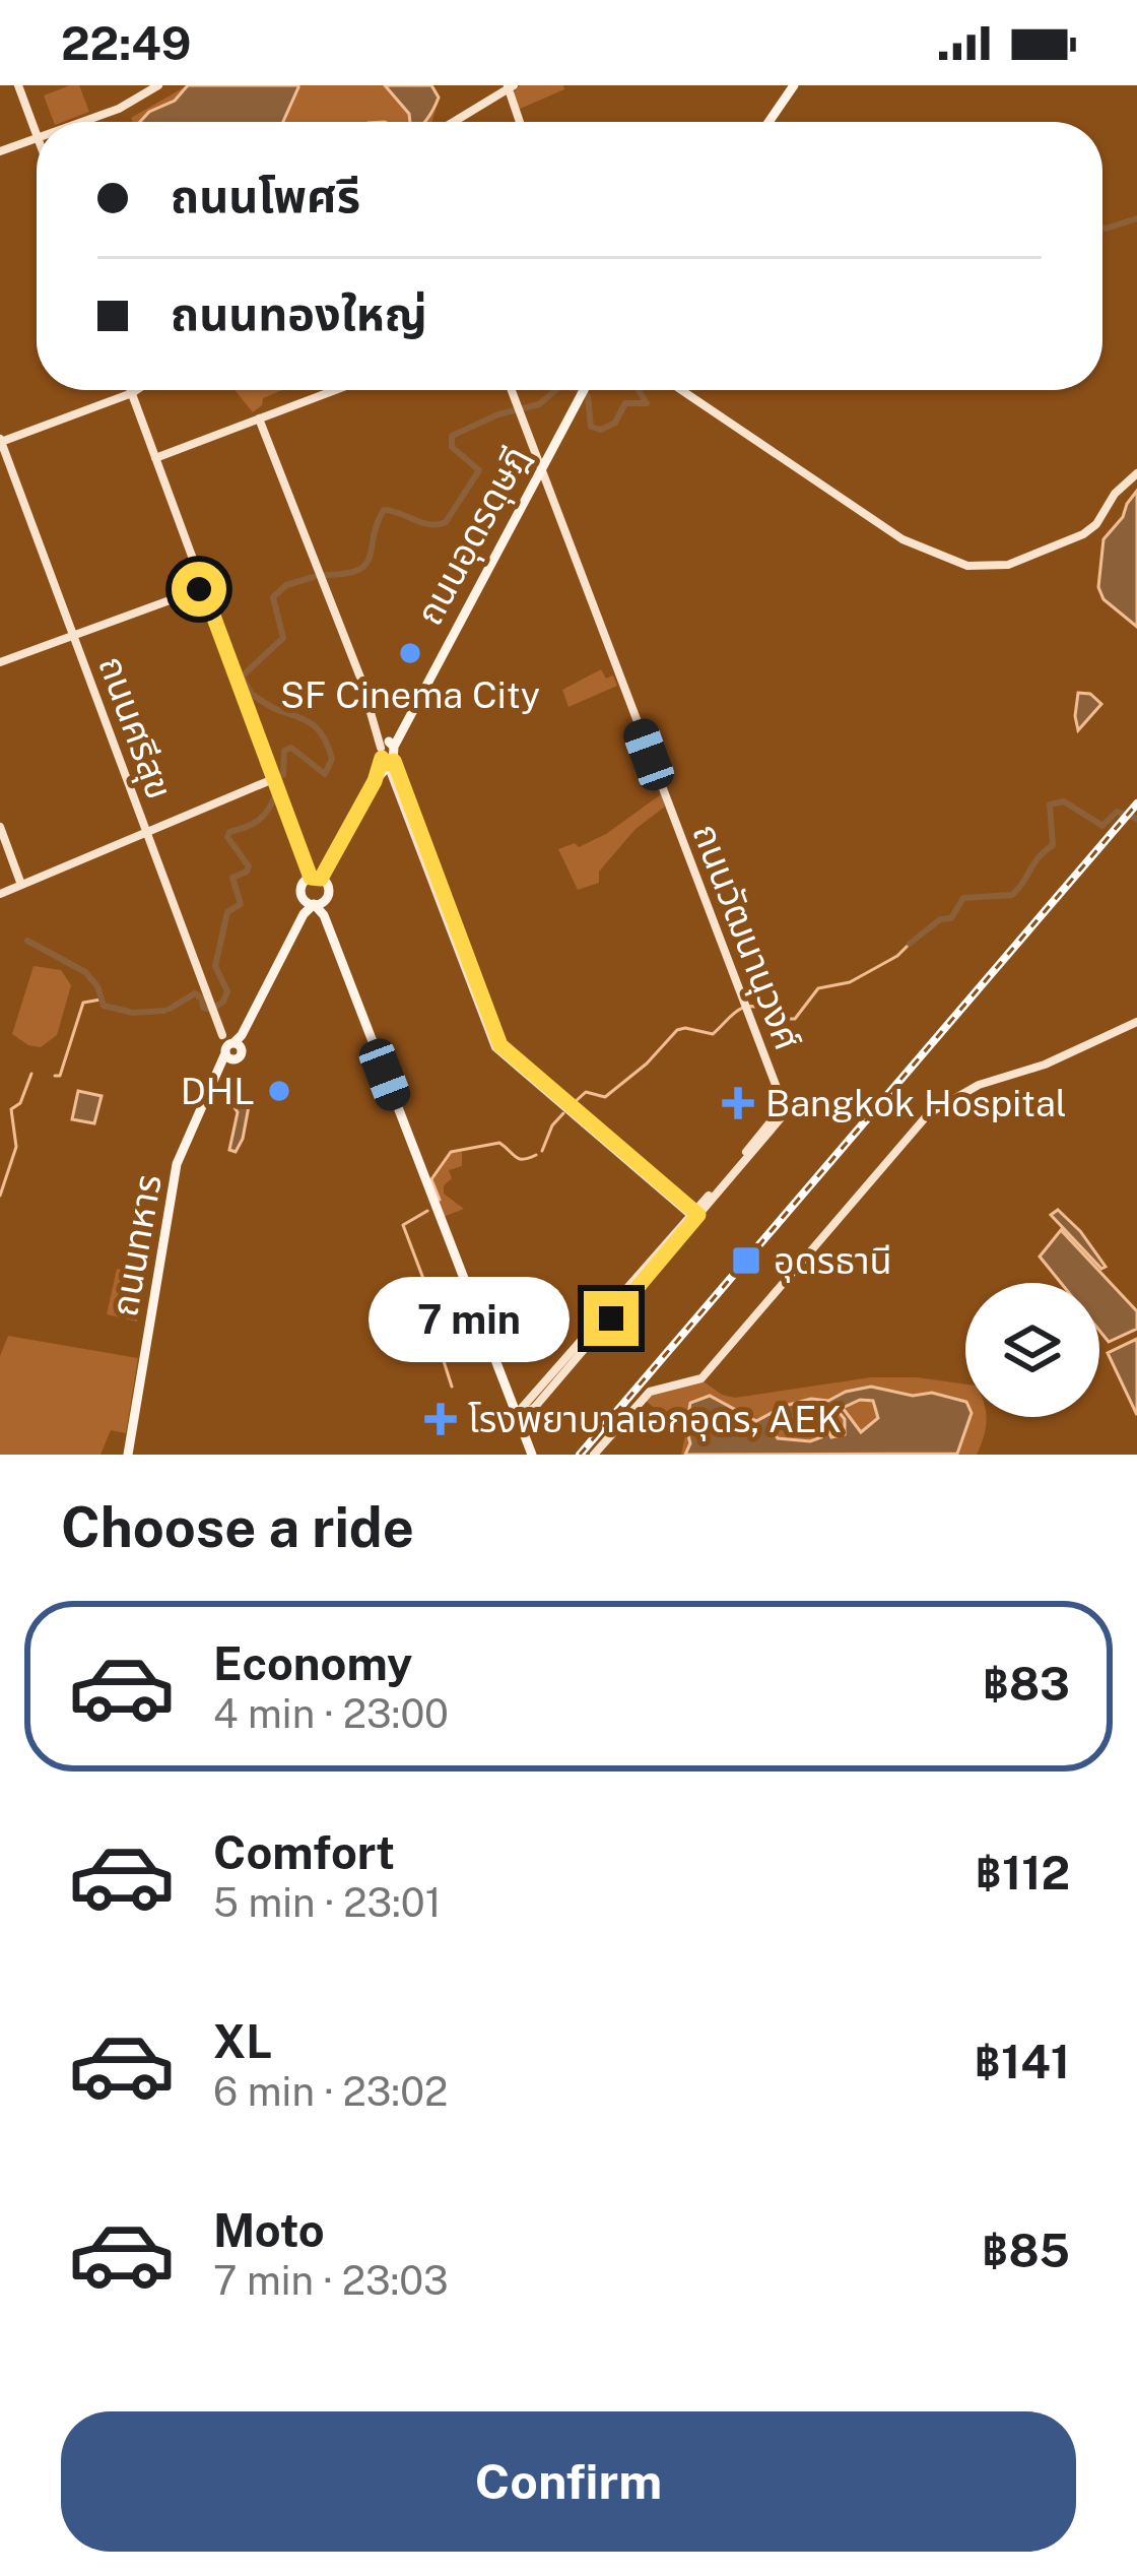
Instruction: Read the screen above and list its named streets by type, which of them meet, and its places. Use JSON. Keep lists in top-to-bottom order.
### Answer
{
  "streets": {
    "main road": ["ถนนอุดรดุษฎี", "ถนนทหาร"],
    "street": ["ถนนศรีสุข", "ถนนวัฒนานุวงศ์"]
  },
  "crossings": [
    ["ถนนอุดรดุษฎี", "ถนนวัฒนานุวงศ์"],
    ["ถนนอุดรดุษฎี", "ถนนทหาร"]
  ],
  "places": {
    "other": ["SF Cinema City", "DHL"],
    "health": ["Bangkok Hospital", "โรงพยาบาลเอกอุดร, AEK"],
    "transit": ["อุดรธานี"]
  },
  "page": {
    "status": "22:49",
    "banner": ["ถนนโพศรี", "ถนนทองใหญ่"],
    "bubble": "7 min",
    "heading": "Choose a ride",
    "list": [
      {
        "name": "Economy",
        "note": "4 min · 23:00",
        "value": "฿83"
      },
      {
        "name": "Comfort",
        "note": "5 min · 23:01",
        "value": "฿112"
      },
      {
        "name": "XL",
        "note": "6 min · 23:02",
        "value": "฿141"
      },
      {
        "name": "Moto",
        "note": "7 min · 23:03",
        "value": "฿85"
      }
    ],
    "buttons": "Confirm"
  }
}
